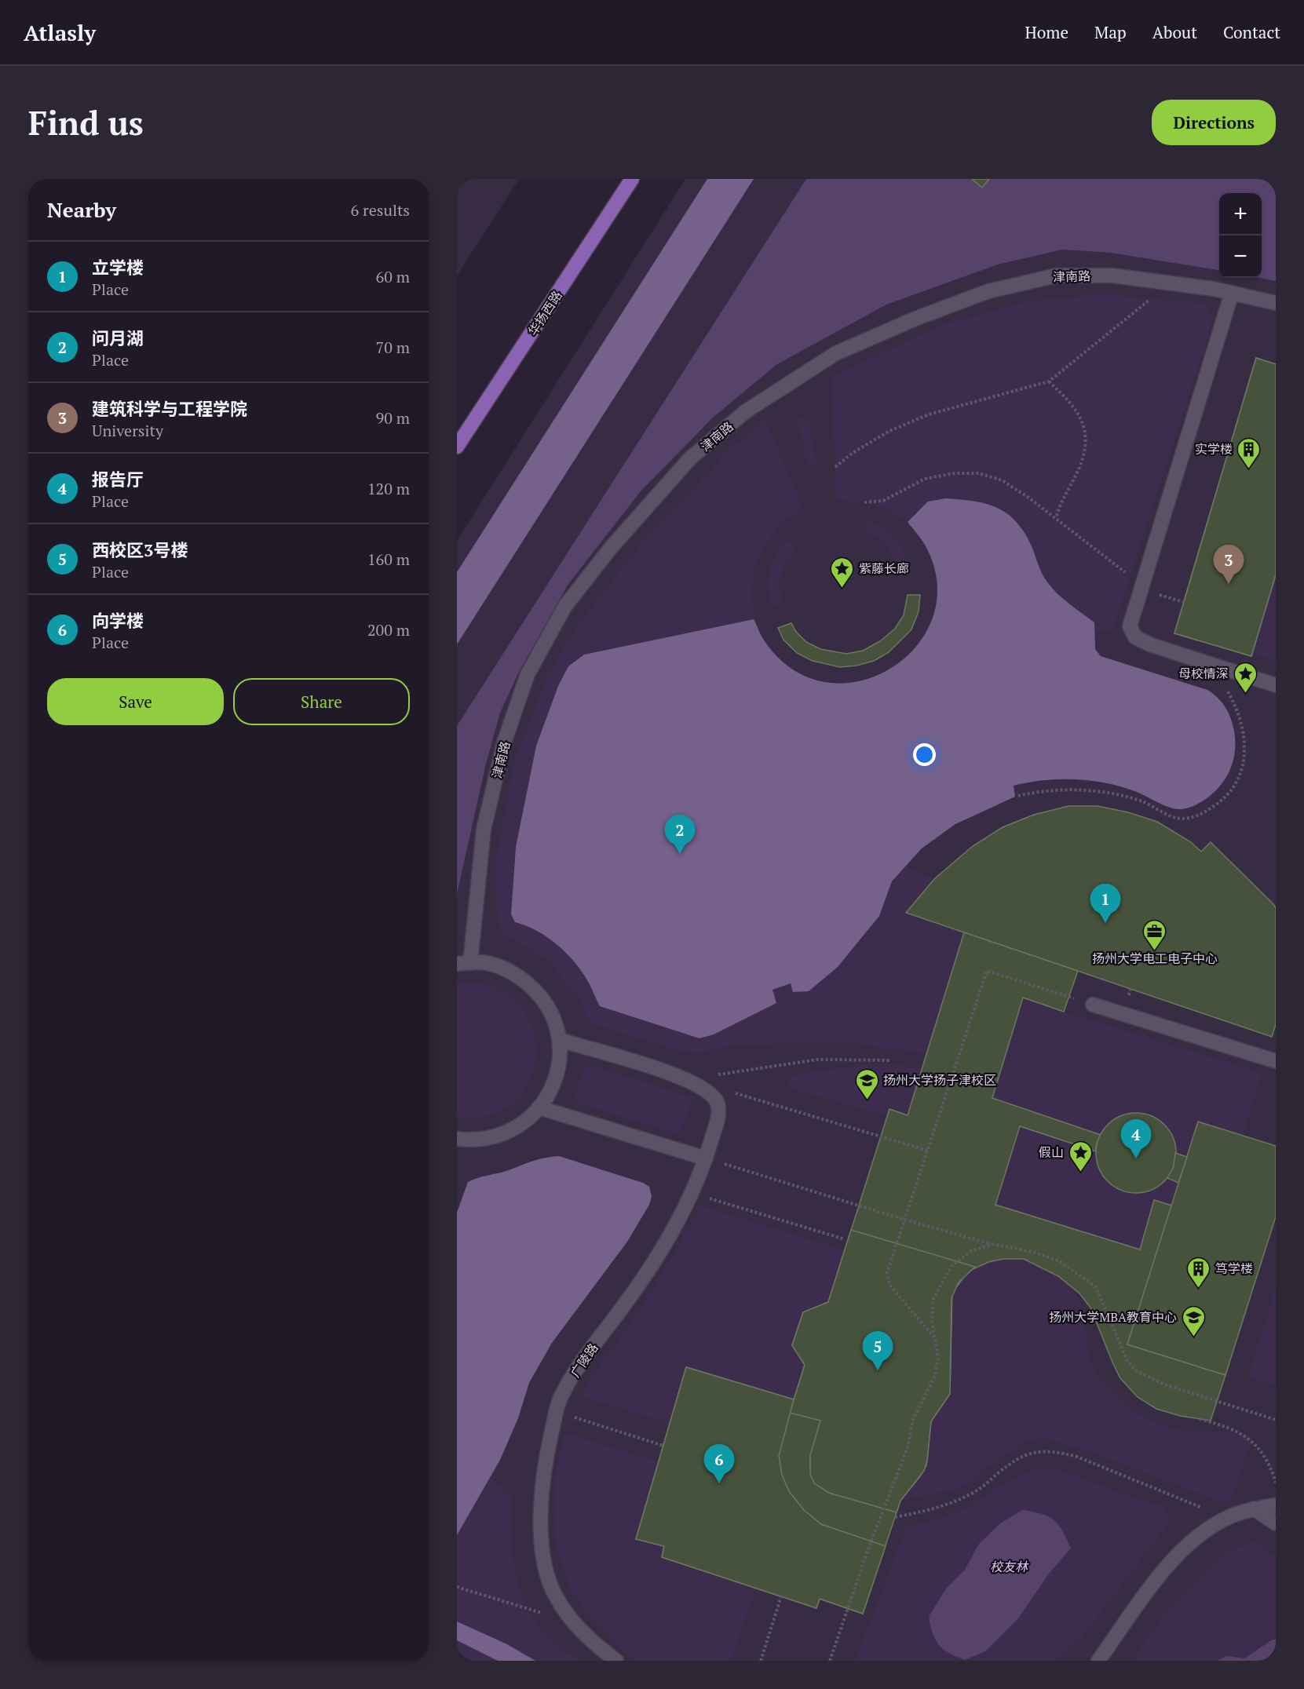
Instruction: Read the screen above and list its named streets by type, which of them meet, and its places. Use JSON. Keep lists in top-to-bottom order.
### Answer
{
  "streets": {
    "main road": ["华扬西路"],
    "lane": ["津南路", "广陵路"]
  },
  "parks": ["校友林"],
  "places": {
    "building": ["实学楼", "笃学楼"],
    "place": ["紫藤长廊", "母校情深", "假山"],
    "office": ["扬州大学电工电子中心"],
    "school or university": ["扬州大学扬子津校区", "扬州大学MBA教育中心"]
  },
  "page": {
    "header": "Atlasly",
    "nav": [
      "Home",
      "Map",
      "About",
      "Contact"
    ],
    "buttons": [
      "Directions",
      ["Save", "Share"]
    ],
    "title": "Find us",
    "heading": ["Nearby", "6 results"],
    "map_buttons": ["+", "−"],
    "list": [
      {
        "mark": "1",
        "name": "立学楼",
        "note": "Place",
        "value": "60 m"
      },
      {
        "mark": "2",
        "name": "问月湖",
        "note": "Place",
        "value": "70 m"
      },
      {
        "mark": "3",
        "name": "建筑科学与工程学院",
        "note": "University",
        "value": "90 m"
      },
      {
        "mark": "4",
        "name": "报告厅",
        "note": "Place",
        "value": "120 m"
      },
      {
        "mark": "5",
        "name": "西校区3号楼",
        "note": "Place",
        "value": "160 m"
      },
      {
        "mark": "6",
        "name": "向学楼",
        "note": "Place",
        "value": "200 m"
      }
    ],
    "pins": [
      "3",
      "2",
      "1",
      "4",
      "5",
      "6"
    ]
  }
}
